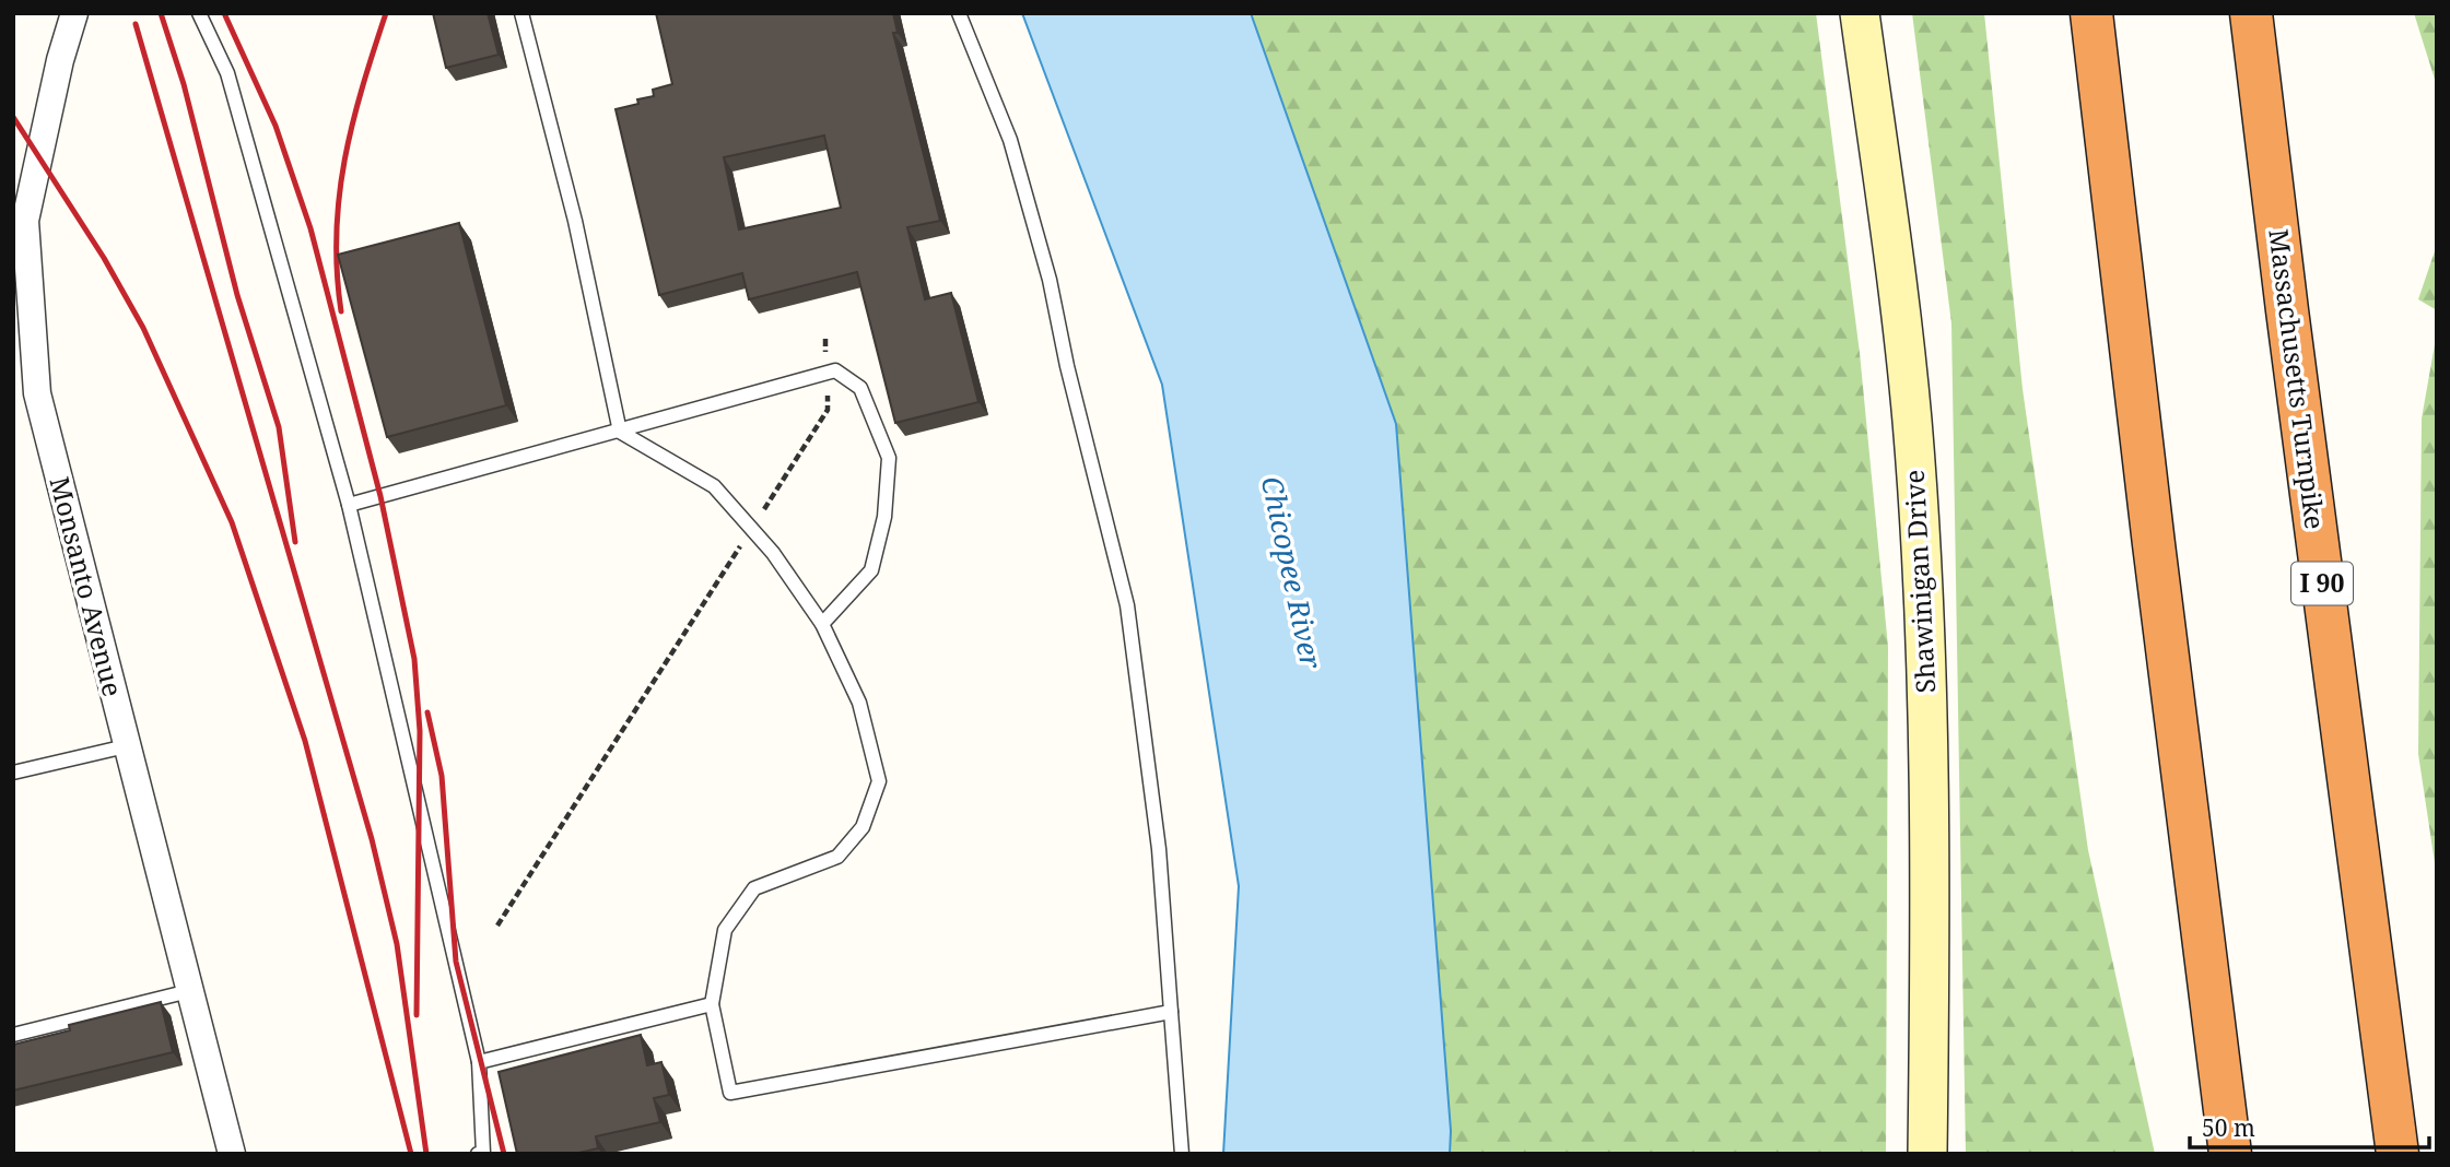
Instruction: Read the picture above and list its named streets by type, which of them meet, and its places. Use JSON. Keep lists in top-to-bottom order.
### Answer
{
  "streets": {
    "highway": ["Massachusetts Turnpike", "I 90"],
    "main road": ["Shawinigan Drive"],
    "street": ["Monsanto Avenue"]
  },
  "water": ["Chicopee River"],
  "scale_bar": "50 m"
}
